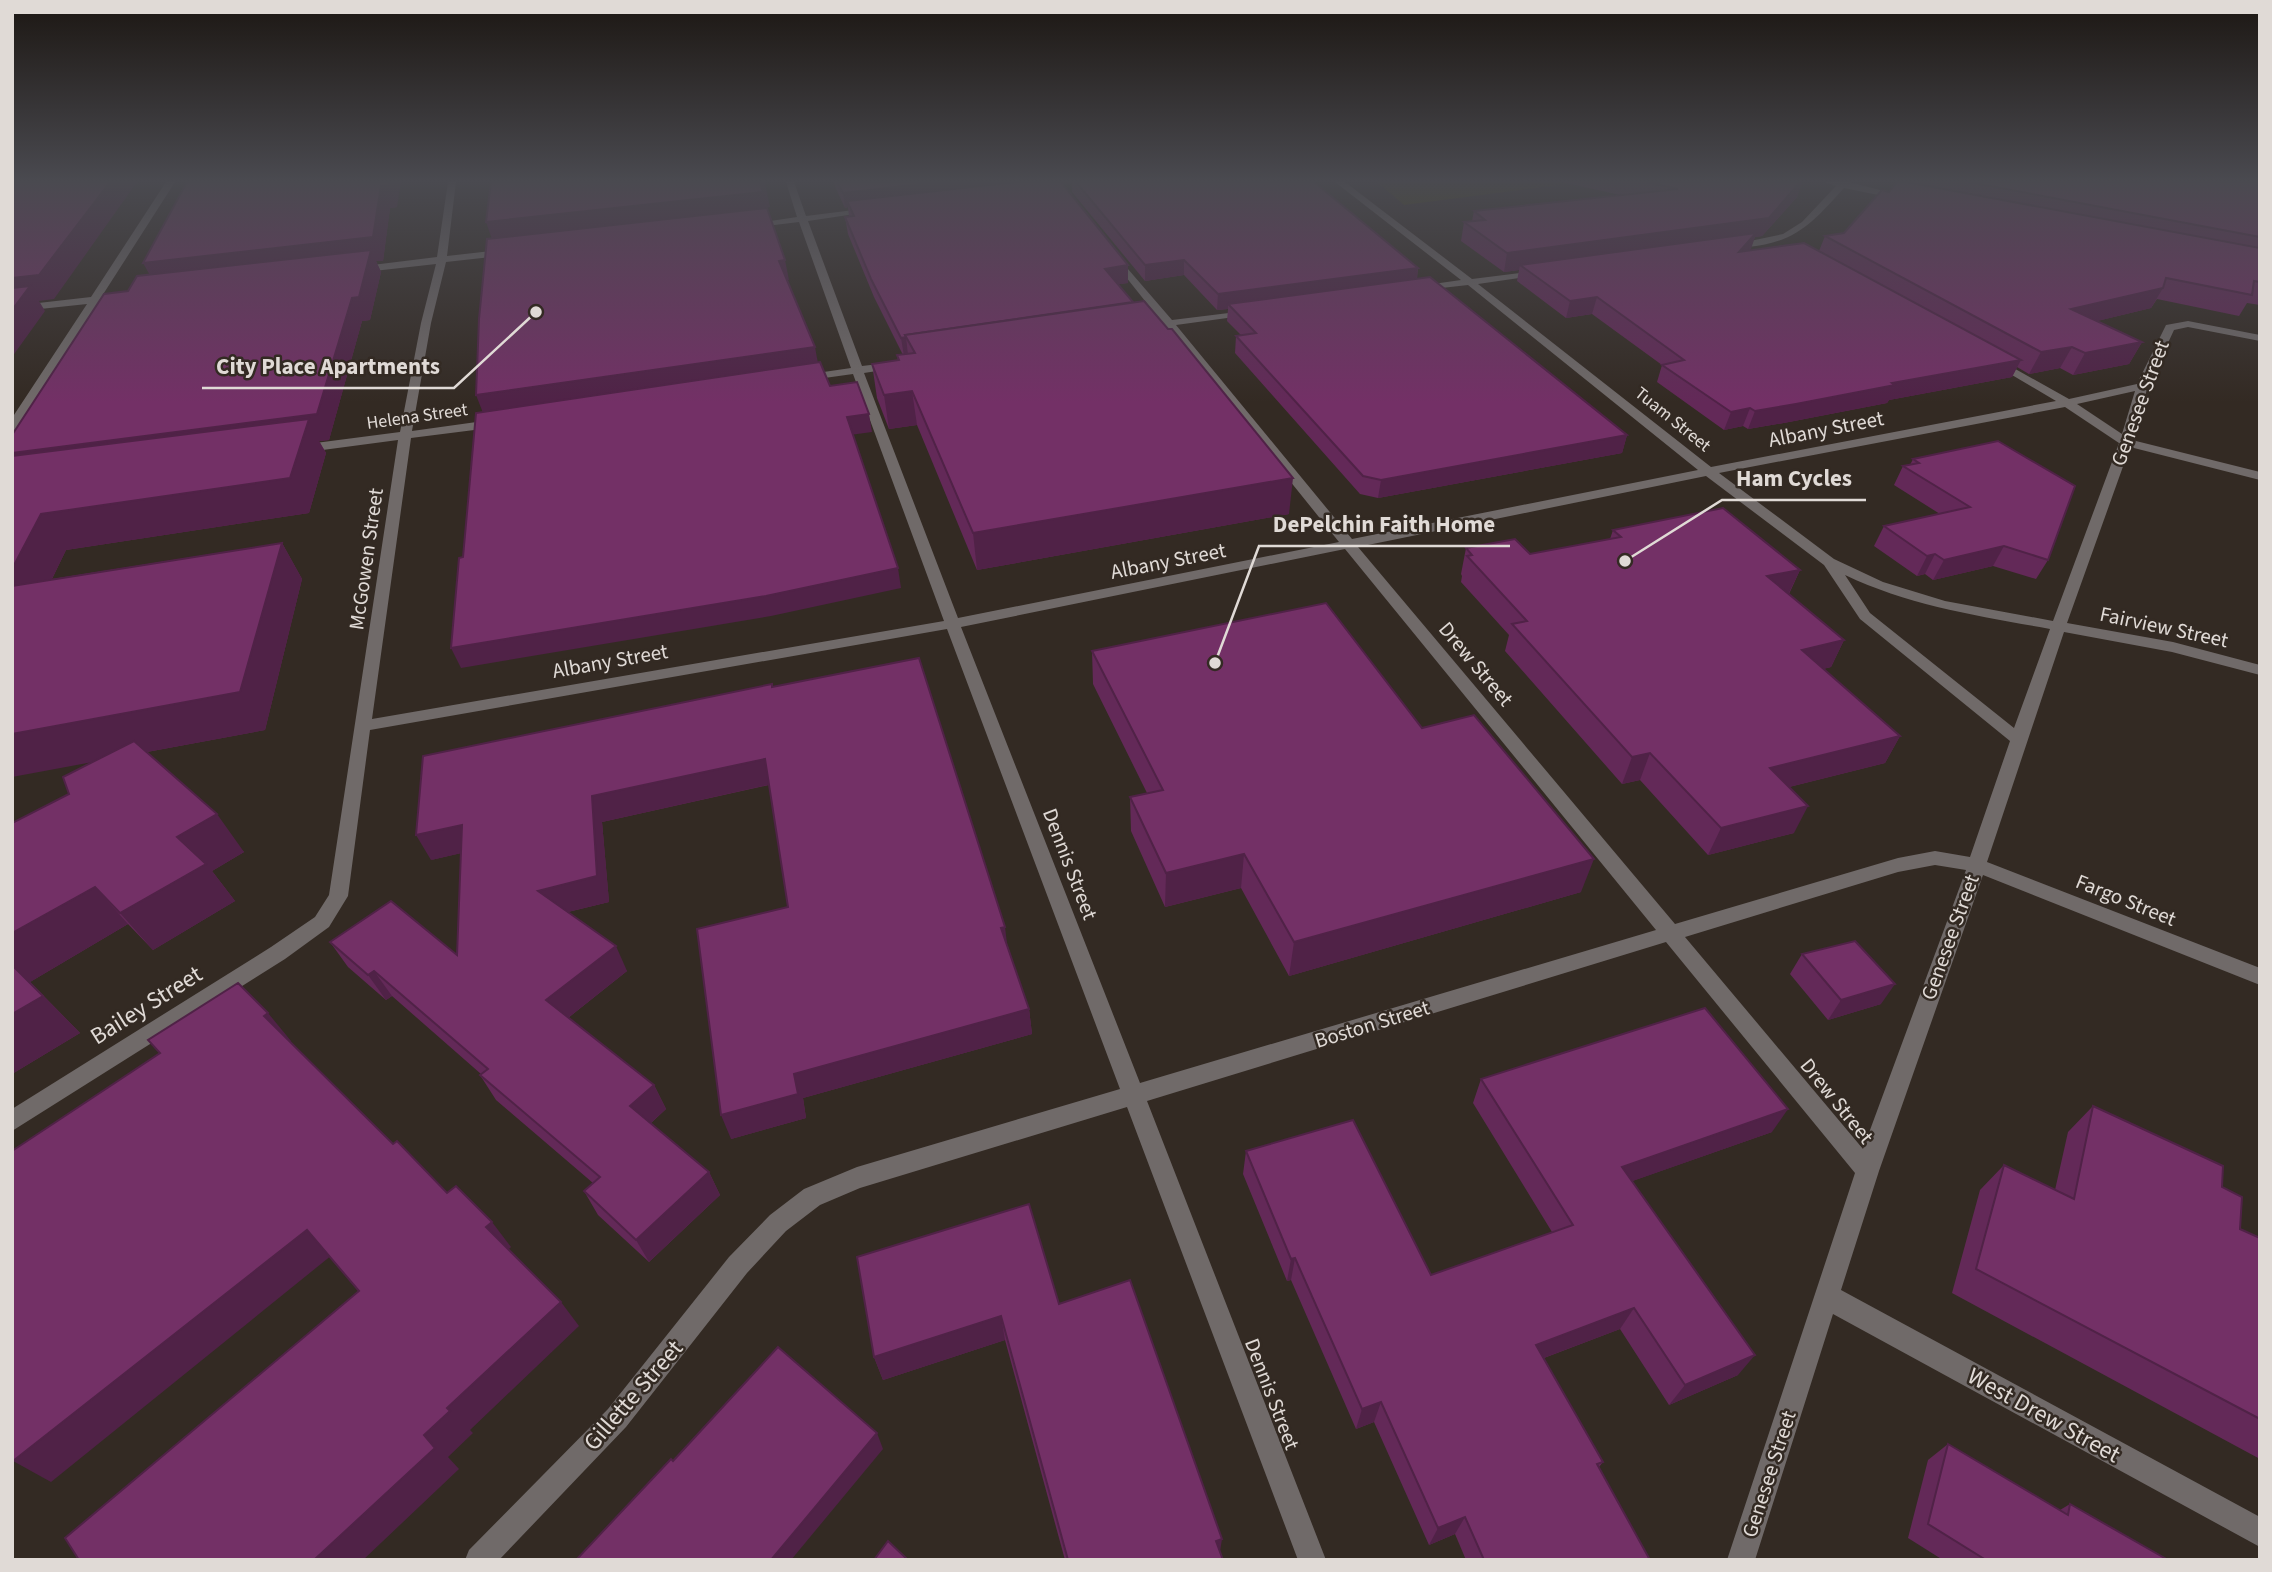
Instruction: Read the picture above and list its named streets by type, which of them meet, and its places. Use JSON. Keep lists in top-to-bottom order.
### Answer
{
  "streets": {
    "street": [
      "Genesee Street",
      "Helena Street",
      "Tuam Street",
      "Albany Street",
      "McGowen Street",
      "Fairview Street",
      "Drew Street",
      "Dennis Street",
      "Fargo Street",
      "Bailey Street",
      "Boston Street",
      "Gillette Street",
      "West Drew Street"
    ]
  },
  "crossings": [
    ["Genesee Street", "Tuam Street"],
    ["Genesee Street", "Albany Street"],
    ["Genesee Street", "Fairview Street"],
    ["Genesee Street", "Drew Street"],
    ["Genesee Street", "Fargo Street"],
    ["Genesee Street", "Boston Street"],
    ["Genesee Street", "West Drew Street"],
    ["Helena Street", "McGowen Street"],
    ["Tuam Street", "Albany Street"],
    ["Tuam Street", "Fairview Street"],
    ["Albany Street", "McGowen Street"],
    ["Albany Street", "Drew Street"],
    ["Albany Street", "Dennis Street"],
    ["McGowen Street", "Bailey Street"],
    ["Drew Street", "Boston Street"],
    ["Dennis Street", "Boston Street"],
    ["Fargo Street", "Boston Street"],
    ["Boston Street", "Gillette Street"]
  ],
  "places": ["City Place Apartments", "Ham Cycles", "DePelchin Faith Home"]
}
